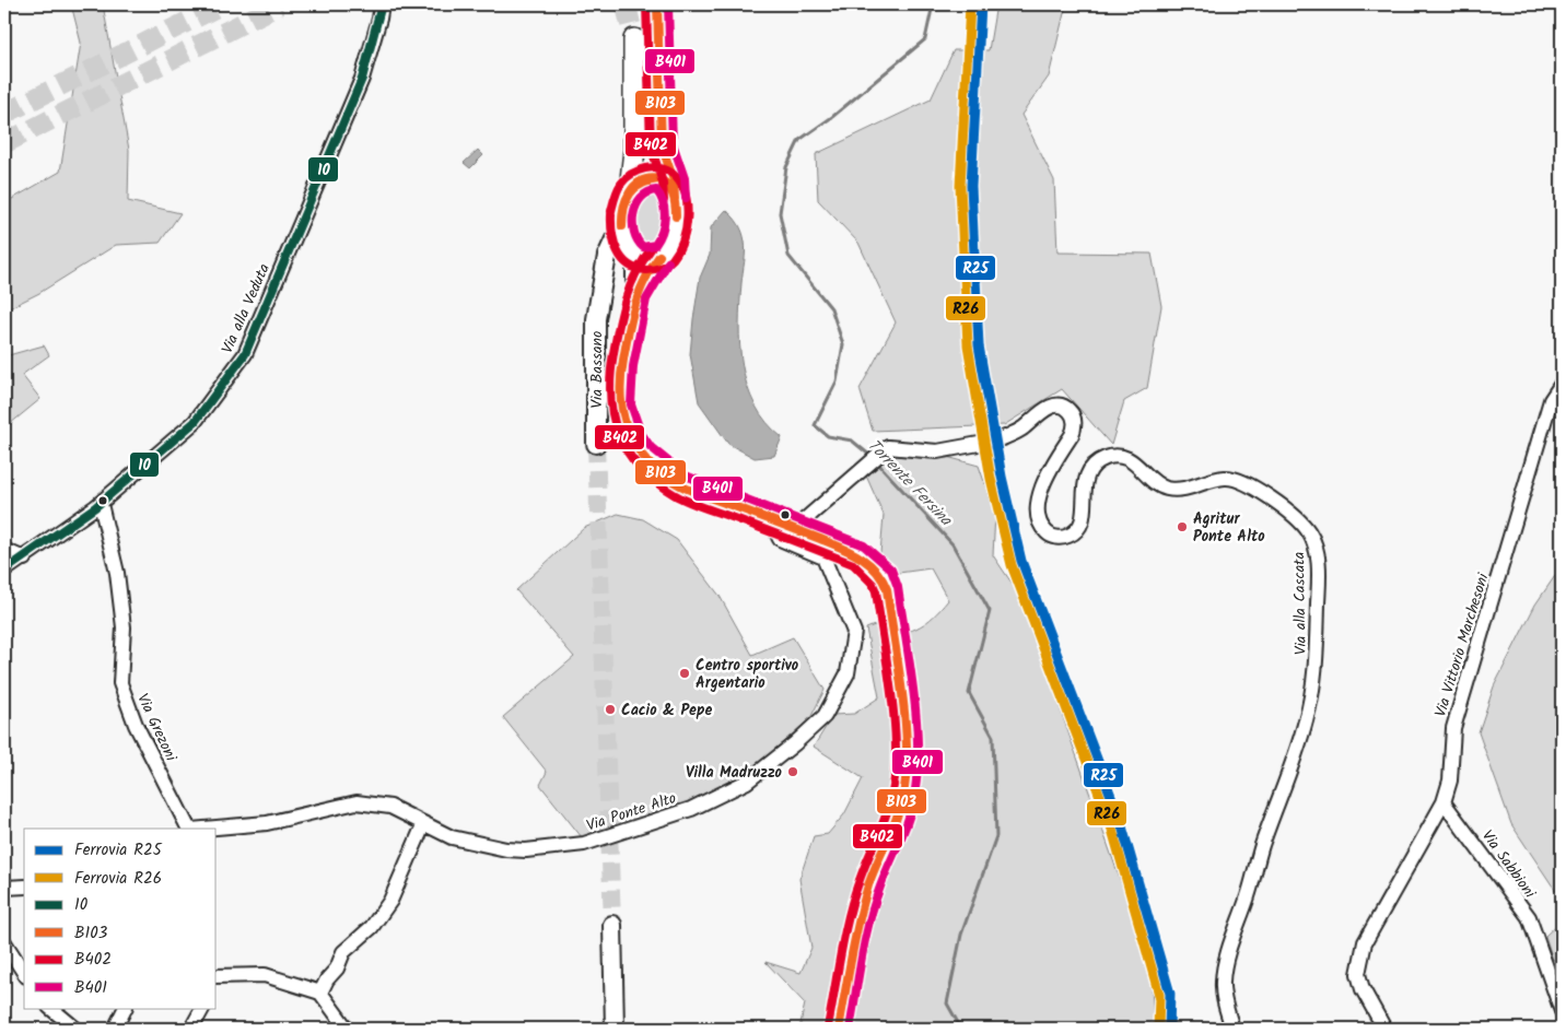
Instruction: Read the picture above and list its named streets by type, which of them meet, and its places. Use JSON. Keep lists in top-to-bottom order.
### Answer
{
  "streets": {
    "main road": ["Via Bassano"],
    "street": [
      "Via alla Veduta",
      "Via alla Cascata",
      "Via Vittorio Marchesoni",
      "Via Grezoni",
      "Via Ponte Alto",
      "Via Sabbioni"
    ]
  },
  "crossings": [
    ["Via alla Veduta", "Via Grezoni"],
    ["Via Vittorio Marchesoni", "Via Sabbioni"]
  ],
  "water": ["Torrente Fersina"],
  "places": [
    "Agritur Ponte Alto",
    "Centro sportivo Argentario",
    "Cacio & Pepe",
    "Villa Madruzzo"
  ],
  "lines": [
    "rail line R25",
    "rail line R26",
    "transit line 10",
    "transit line B103",
    "transit line B402",
    "transit line B401"
  ],
  "legend": [
    "Ferrovia R25",
    "Ferrovia R26",
    "10",
    "B103",
    "B402",
    "B401"
  ]
}
